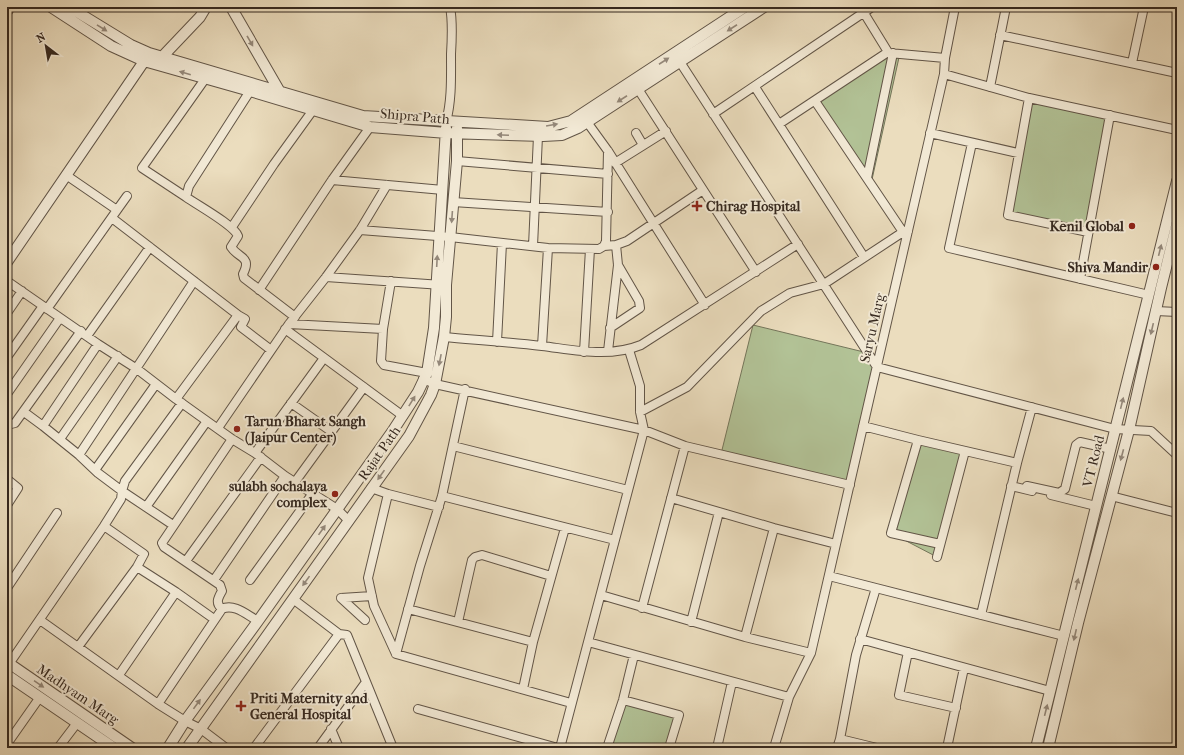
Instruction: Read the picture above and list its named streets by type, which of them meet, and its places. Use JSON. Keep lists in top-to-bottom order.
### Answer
{
  "streets": {
    "street": [
      "Shipra Path",
      "Saryu Marg",
      "Rajat Path",
      "VT Road",
      "Madhyam Marg"
    ]
  },
  "crossings": [
    ["Shipra Path", "Rajat Path"]
  ],
  "places": {
    "health": ["Chirag Hospital", "Priti Maternity and General Hospital"],
    "other": [
      "Kenil Global",
      "Shiva Mandir",
      "Tarun Bharat Sangh (Jaipur Center)",
      "sulabh sochalaya complex"
    ]
  },
  "north": "top left"
}
